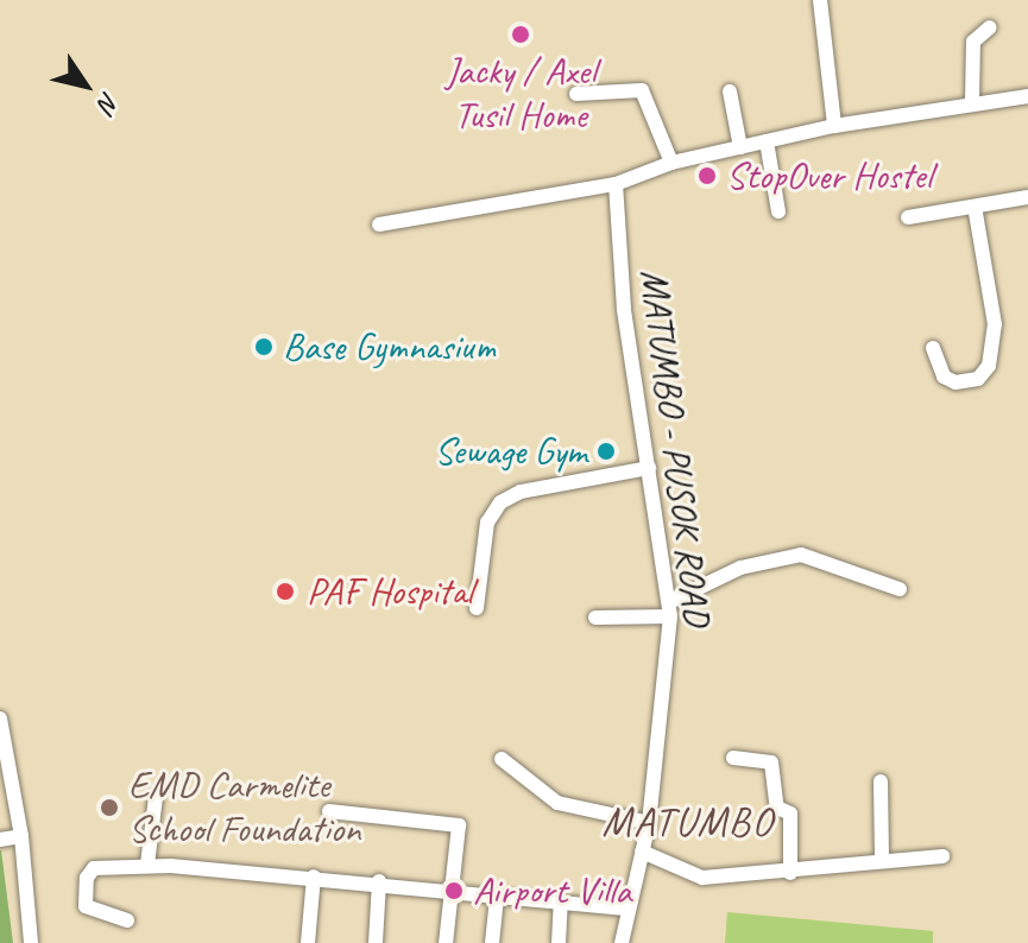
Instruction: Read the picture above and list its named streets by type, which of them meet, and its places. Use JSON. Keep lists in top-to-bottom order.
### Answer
{
  "streets": {
    "street": ["MATUMBO - PUSOK ROAD"]
  },
  "districts": ["MATUMBO"],
  "places": [
    "Jacky / Axel Tusil Home",
    "StopOver Hostel",
    "Base Gymnasium",
    "Sewage Gym",
    "PAF Hospital",
    "EMD Carmelite School Foundation",
    "Airport Villa"
  ],
  "north": "bottom right"
}
